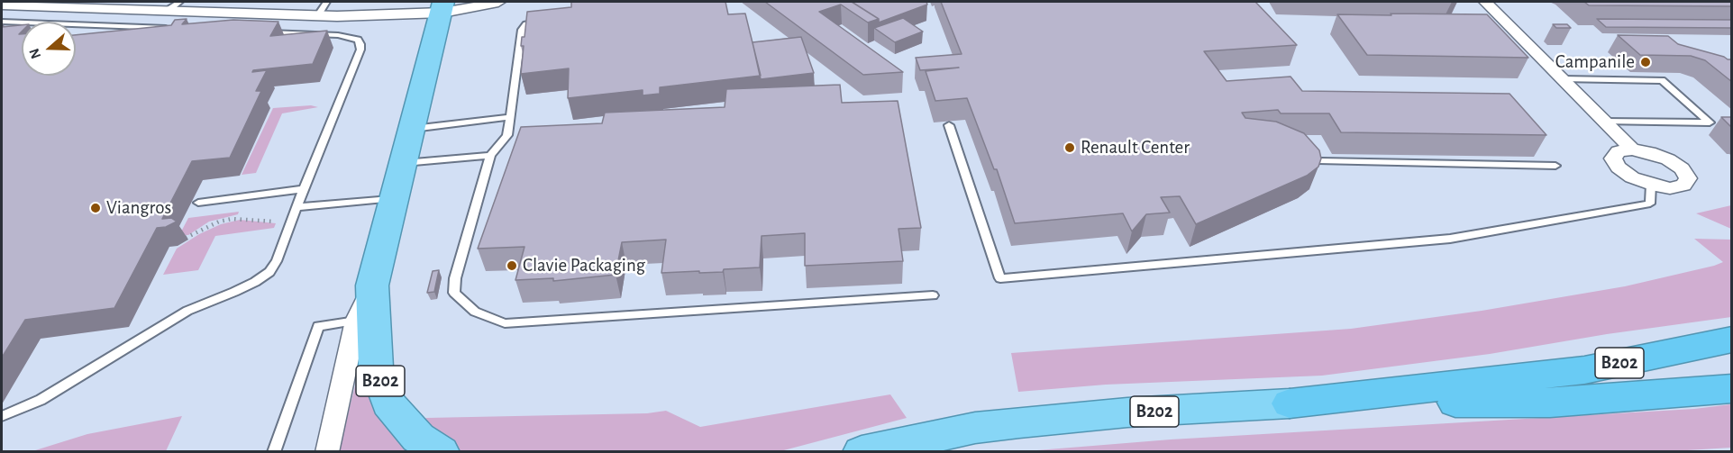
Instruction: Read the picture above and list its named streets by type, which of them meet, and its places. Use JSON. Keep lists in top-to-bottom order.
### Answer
{
  "streets": {
    "highway": ["B202"]
  },
  "places": [
    "Campanile",
    "Renault Center",
    "Viangros",
    "Clavie Packaging"
  ],
  "north": "left"
}
